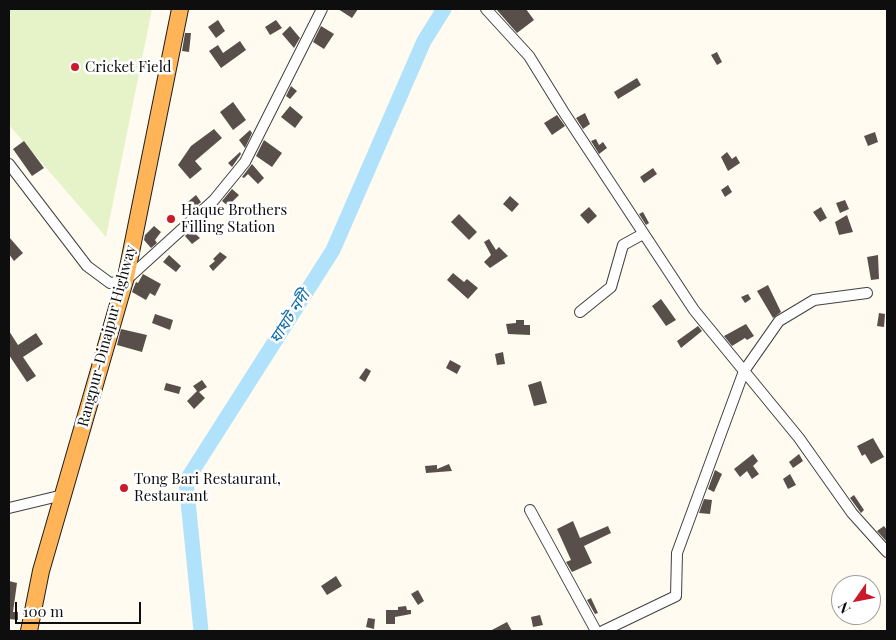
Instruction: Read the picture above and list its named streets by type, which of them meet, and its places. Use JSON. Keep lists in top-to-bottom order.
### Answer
{
  "streets": {
    "highway": ["Rangpur-Dinajpur Highway"]
  },
  "water": ["ঘাঘট নদী"],
  "places": ["Cricket Field", "Haque Brothers Filling Station", "Tong Bari Restaurant, Restaurant"],
  "scale_bar": "100 m",
  "north": "bottom left"
}
